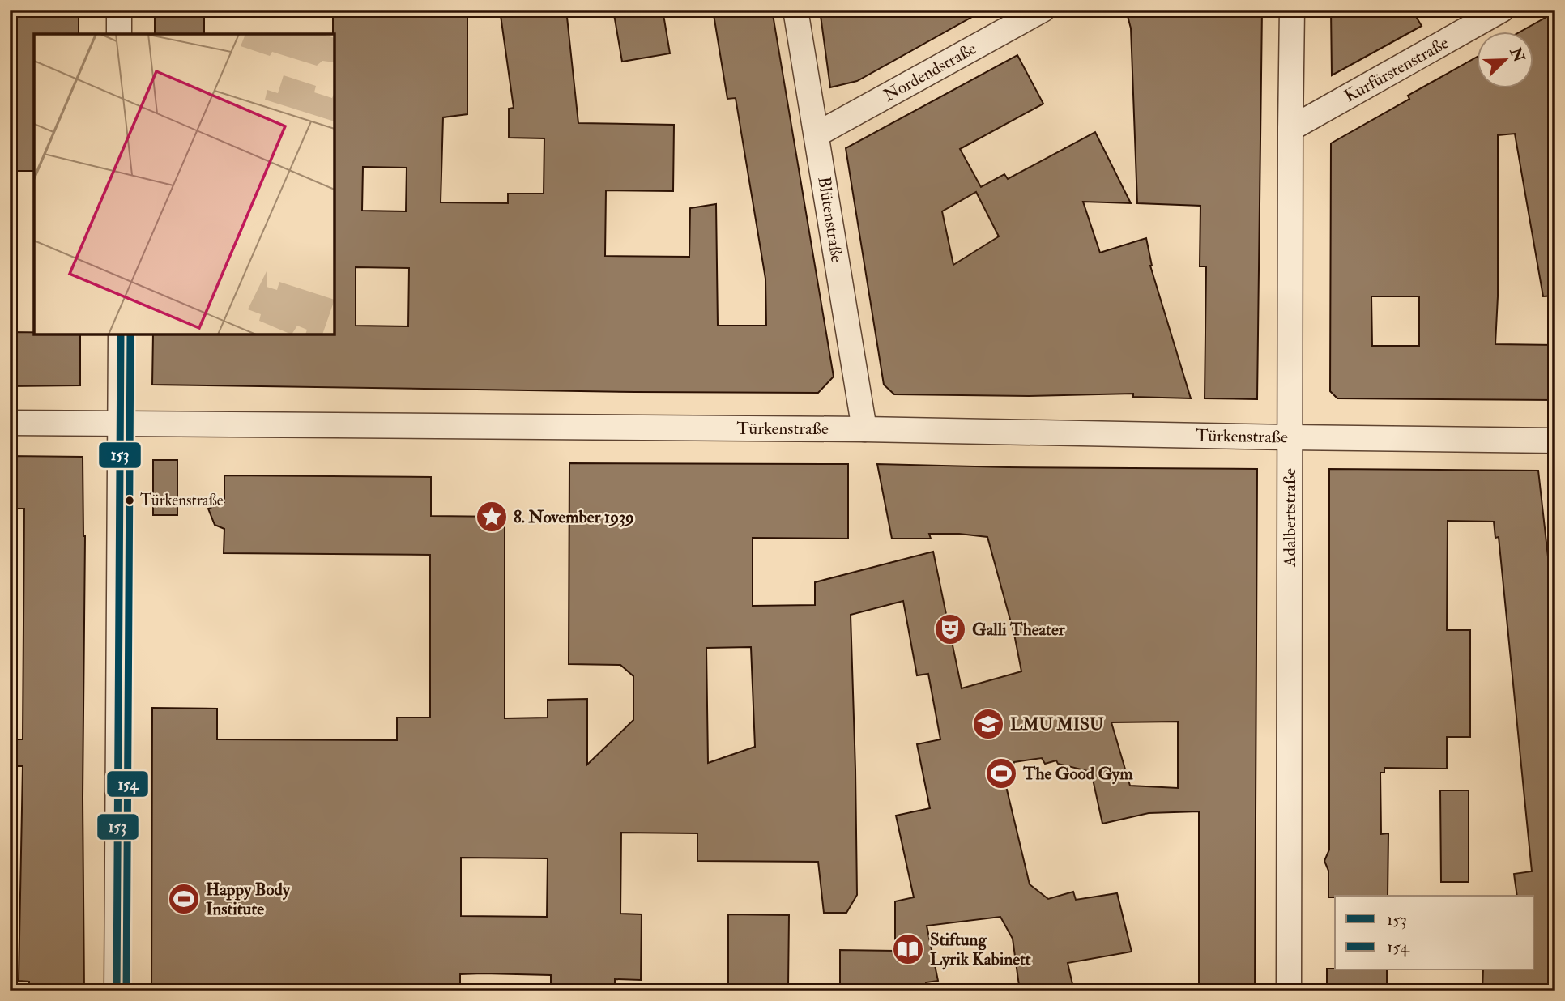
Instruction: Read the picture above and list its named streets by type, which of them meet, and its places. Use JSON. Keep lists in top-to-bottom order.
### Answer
{
  "streets": {
    "street": [
      "Kurfürstenstraße",
      "Nordendstraße",
      "Blütenstraße",
      "Türkenstraße",
      "Adalbertstraße"
    ]
  },
  "crossings": [
    ["Kurfürstenstraße", "Adalbertstraße"],
    ["Nordendstraße", "Blütenstraße"],
    ["Blütenstraße", "Türkenstraße"],
    ["Türkenstraße", "Adalbertstraße"]
  ],
  "places": {
    "other": ["Türkenstraße"],
    "place": ["8. November 1939"],
    "theatre": ["Galli Theater"],
    "school or university": ["LMU MISU"],
    "sports": ["The Good Gym", "Happy Body Institute"],
    "library": ["Stiftung Lyrik Kabinett"]
  },
  "lines": ["transit line 153", "transit line 154"],
  "legend": ["153", "154"],
  "north": "top right"
}
